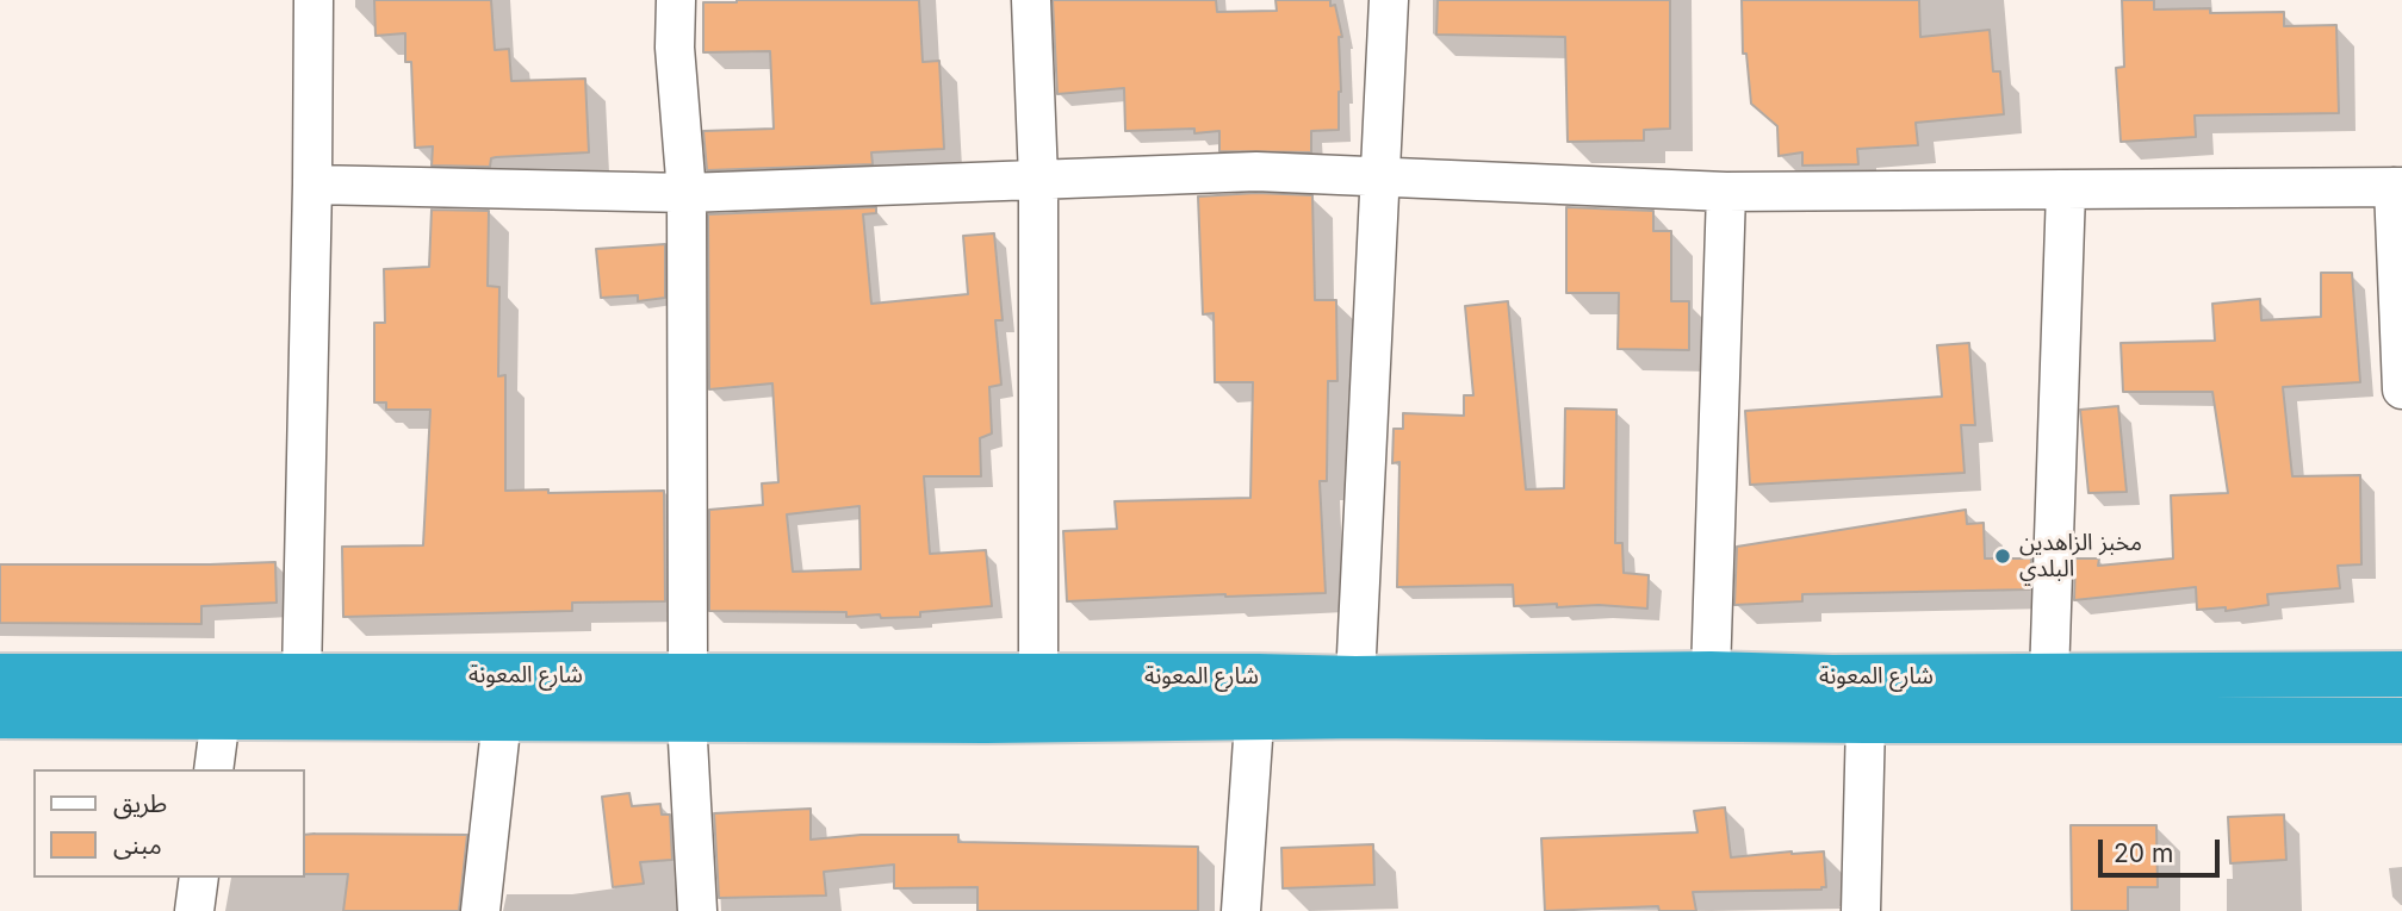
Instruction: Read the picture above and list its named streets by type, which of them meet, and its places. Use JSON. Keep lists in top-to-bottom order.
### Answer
{
  "streets": {
    "highway": ["شارع المعونة"]
  },
  "places": ["مخبز الزاهدين البلدي"],
  "legend": ["طريق", "مبنى"],
  "scale_bar": "20 m"
}
